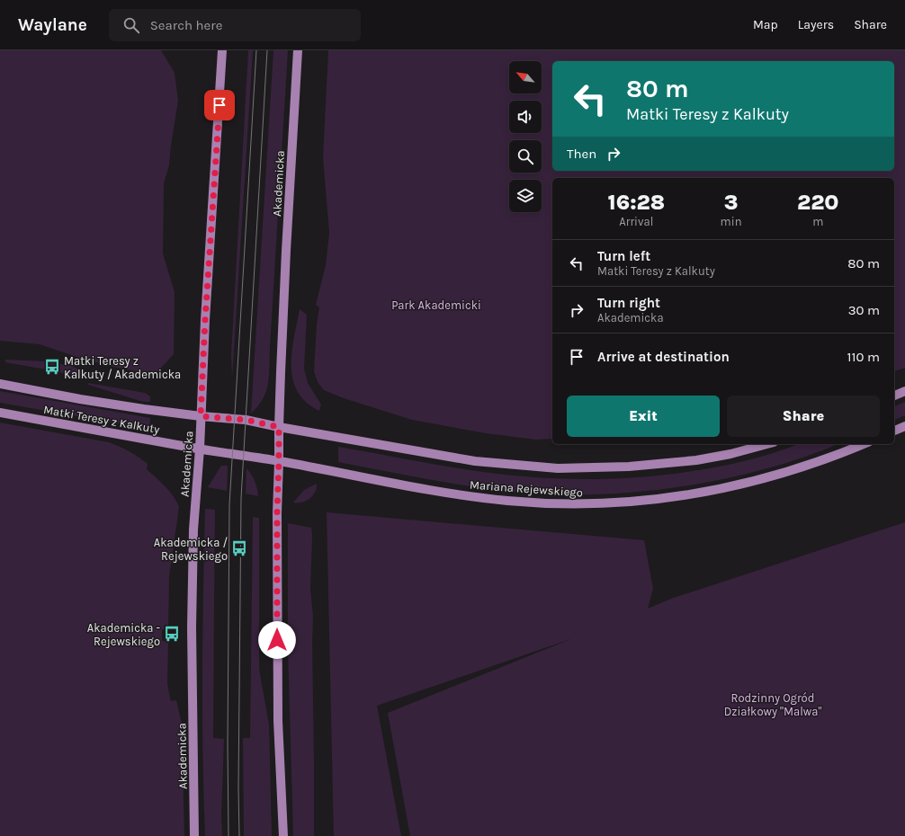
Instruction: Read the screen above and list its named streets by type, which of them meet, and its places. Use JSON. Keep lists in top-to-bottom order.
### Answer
{
  "streets": {
    "street": ["Akademicka", "Matki Teresy z Kalkuty", "Mariana Rejewskiego"]
  },
  "crossings": [
    ["Akademicka", "Matki Teresy z Kalkuty"],
    ["Akademicka", "Mariana Rejewskiego"],
    ["Matki Teresy z Kalkuty", "Mariana Rejewskiego"]
  ],
  "parks": ["Park Akademicki", "Rodzinny Ogród Działkowy \"Malwa\""],
  "places": {
    "bus stop": ["Matki Teresy z Kalkuty / Akademicka", "Akademicka / Rejewskiego", "Akademicka - Rejewskiego"]
  },
  "north": "top left",
  "page": {
    "header": "Waylane",
    "search": "Search here",
    "nav": ["Map", "Layers", "Share"],
    "turn": ["80 m", "Matki Teresy z Kalkuty"],
    "then": "Then",
    "eta": [
      "16:28",
      "Arrival",
      "3",
      "min",
      "220",
      "m"
    ],
    "list": [
      {
        "name": "Turn left",
        "note": "Matki Teresy z Kalkuty",
        "value": "80 m"
      },
      {
        "name": "Turn right",
        "note": "Akademicka",
        "value": "30 m"
      },
      {
        "name": "Arrive at destination",
        "value": "110 m"
      }
    ],
    "buttons": ["Exit", "Share"]
  }
}
